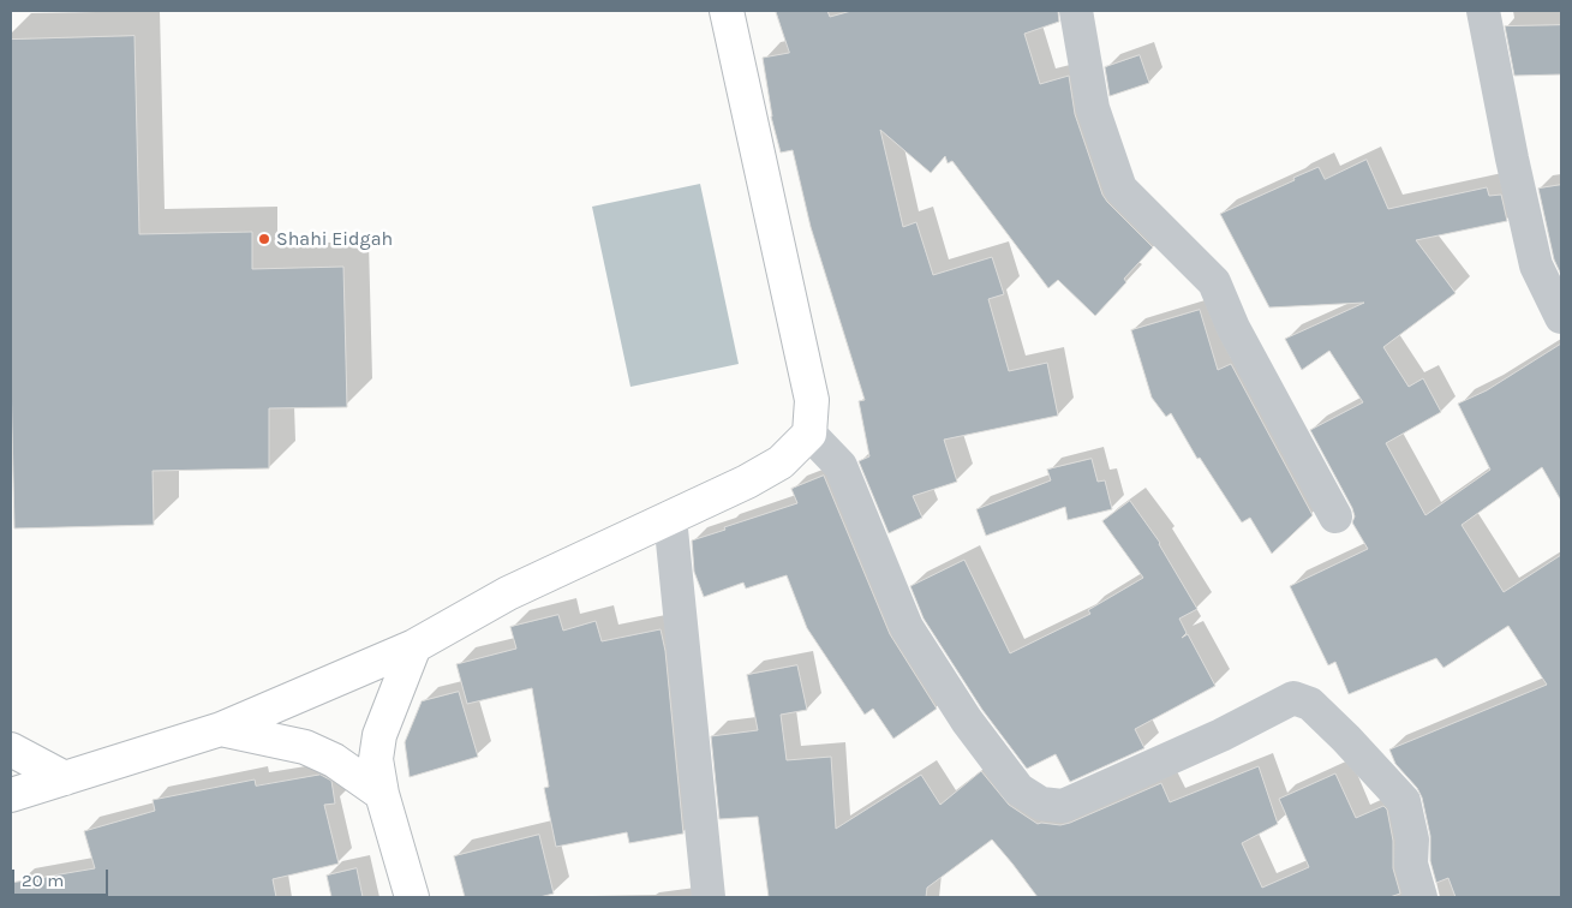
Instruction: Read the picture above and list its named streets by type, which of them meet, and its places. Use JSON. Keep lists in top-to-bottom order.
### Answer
{
  "places": ["Shahi Eidgah"],
  "scale_bar": "20 m"
}
